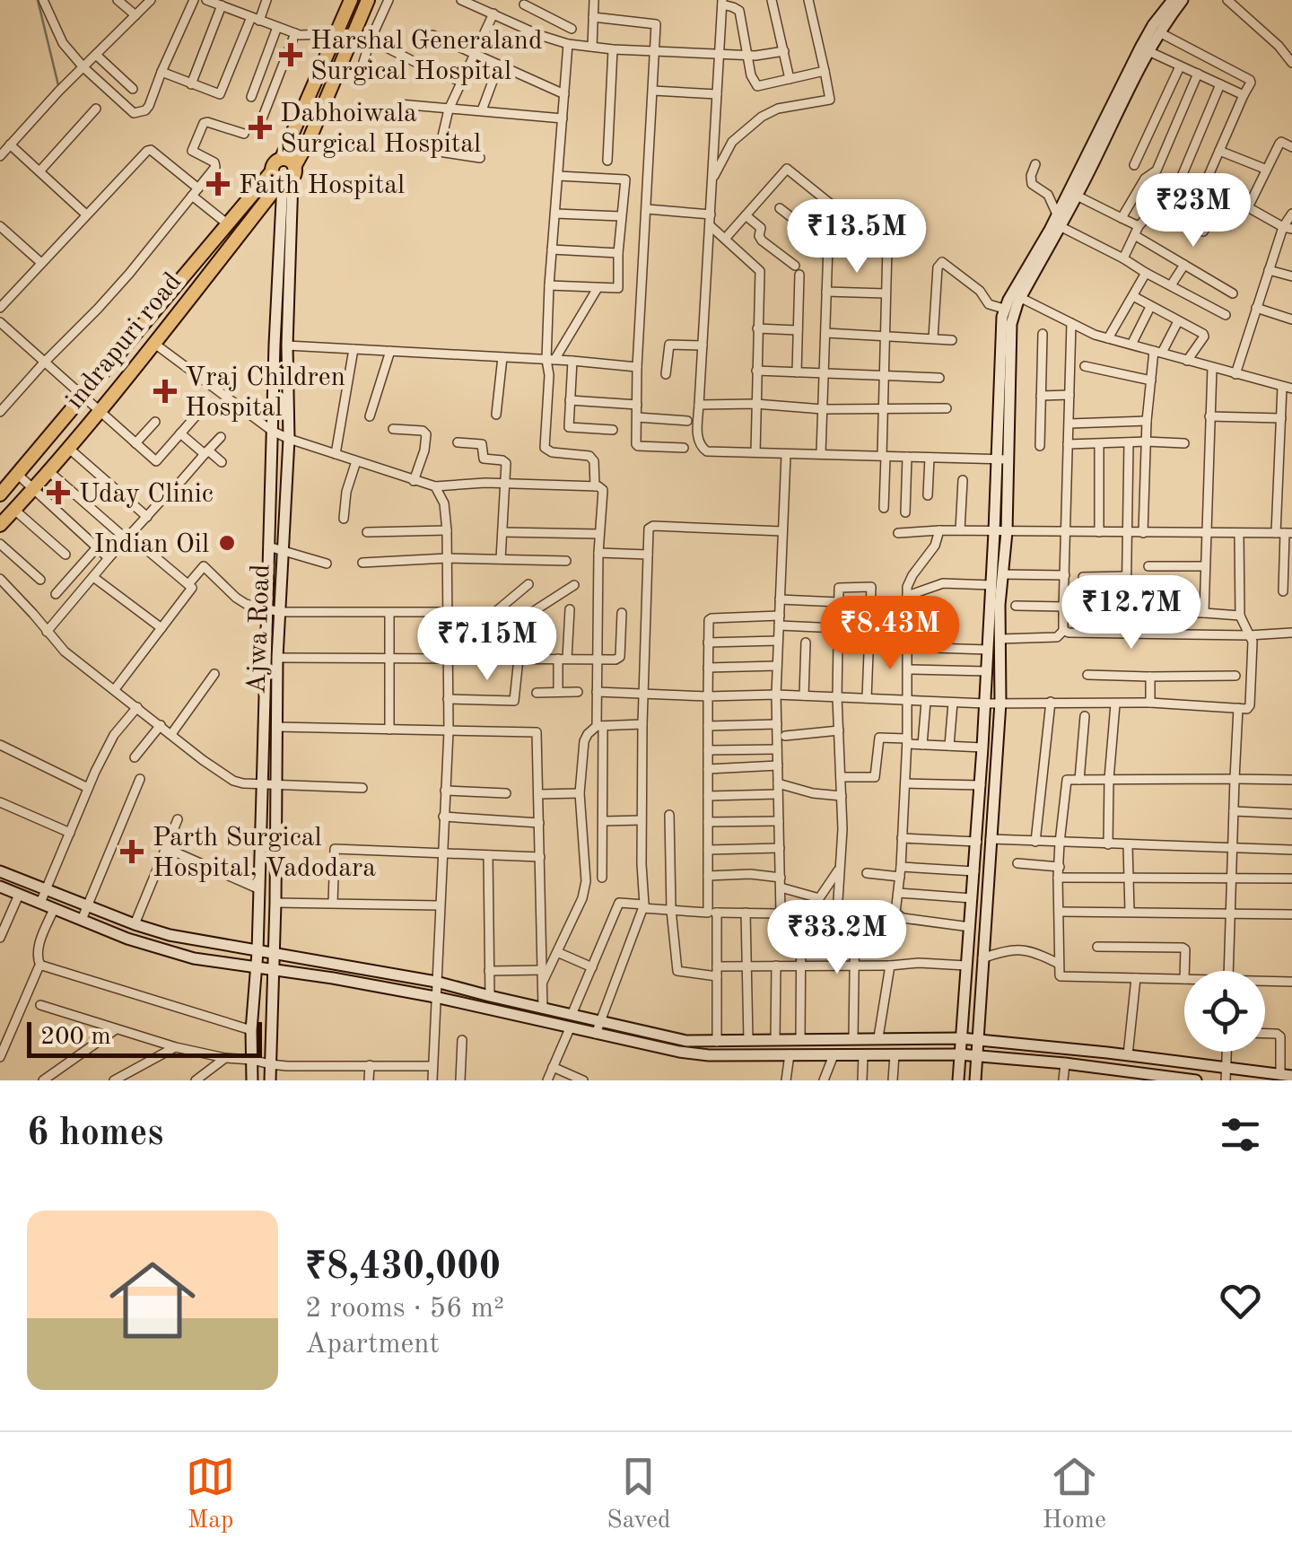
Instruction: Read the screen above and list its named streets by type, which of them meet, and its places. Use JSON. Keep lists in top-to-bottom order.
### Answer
{
  "streets": {
    "main road": ["indrapuri road"],
    "street": ["Ajwa Road"]
  },
  "crossings": [
    ["indrapuri road", "Ajwa Road"]
  ],
  "places": {
    "health": [
      "Harshal Generaland Surgical Hospital",
      "Dabhoiwala Surgical Hospital",
      "Faith Hospital",
      "Vraj Children Hospital",
      "Uday Clinic",
      "Parth Surgical Hospital, Vadodara"
    ],
    "other": ["Indian Oil"]
  },
  "scale_bar": "200 m",
  "page": {
    "price": [
      "₹23M",
      "₹13.5M",
      "₹12.7M",
      "₹8.43M",
      "₹7.15M",
      "₹33.2M"
    ],
    "scale": "200 m",
    "heading": "6 homes",
    "list": [
      {
        "name": "₹8,430,000",
        "note": "2 rooms · 56 m² · Apartment"
      }
    ],
    "tabs": ["Map", "Saved", "Home"]
  }
}
